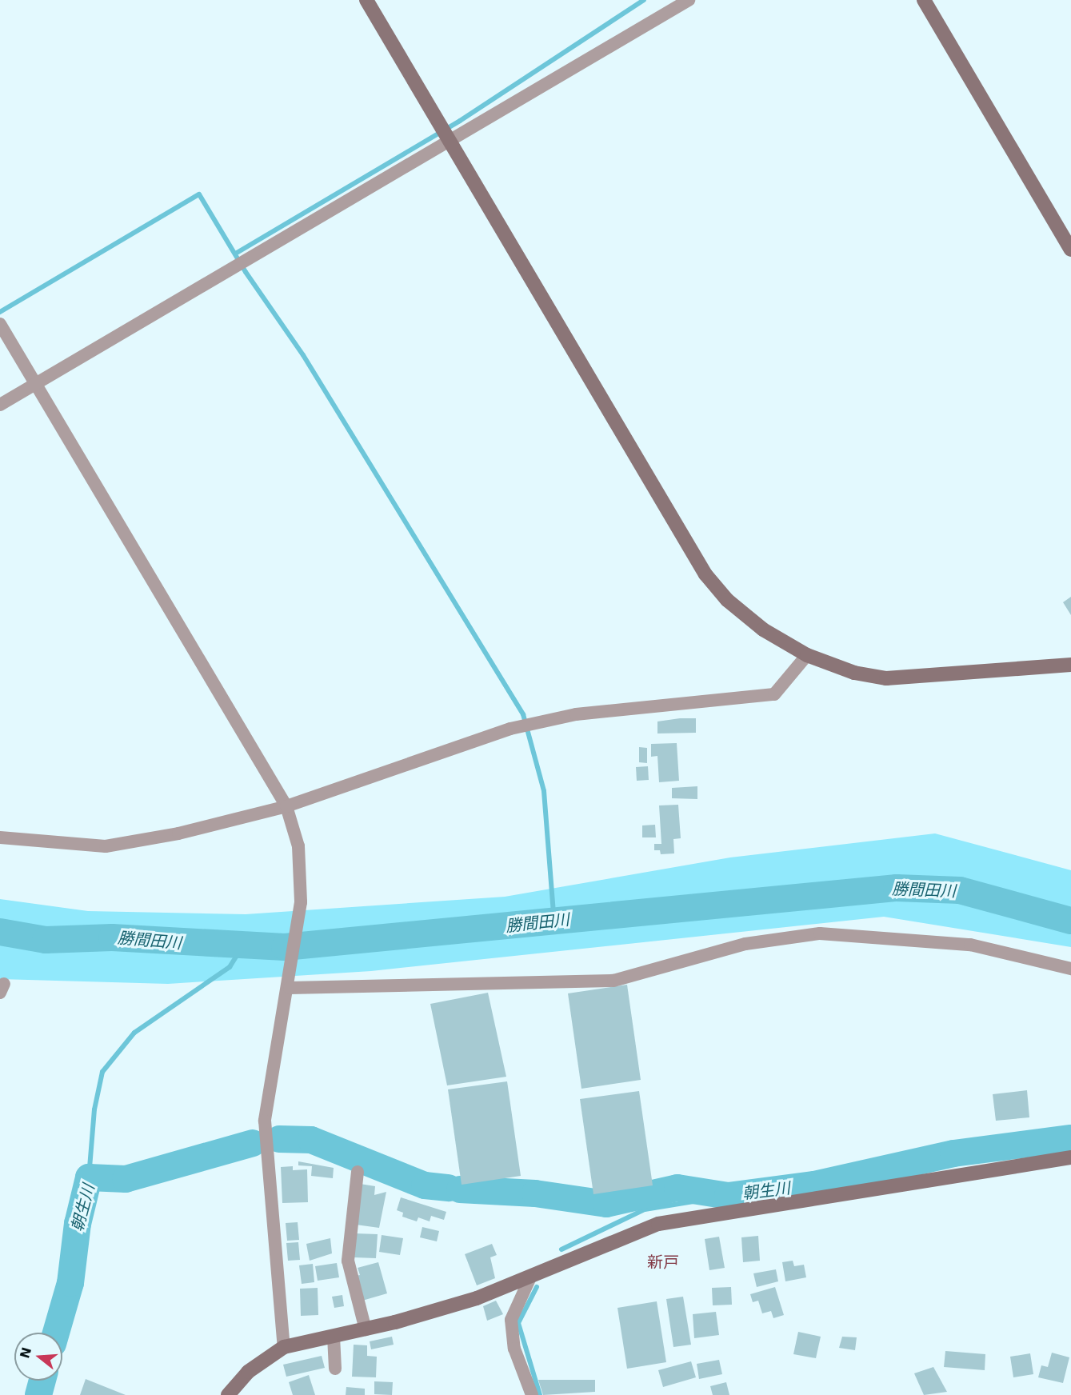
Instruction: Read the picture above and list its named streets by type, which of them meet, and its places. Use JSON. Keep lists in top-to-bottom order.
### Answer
{
  "districts": ["新戸"],
  "water": ["勝間田川", "朝生川"],
  "north": "left"
}
